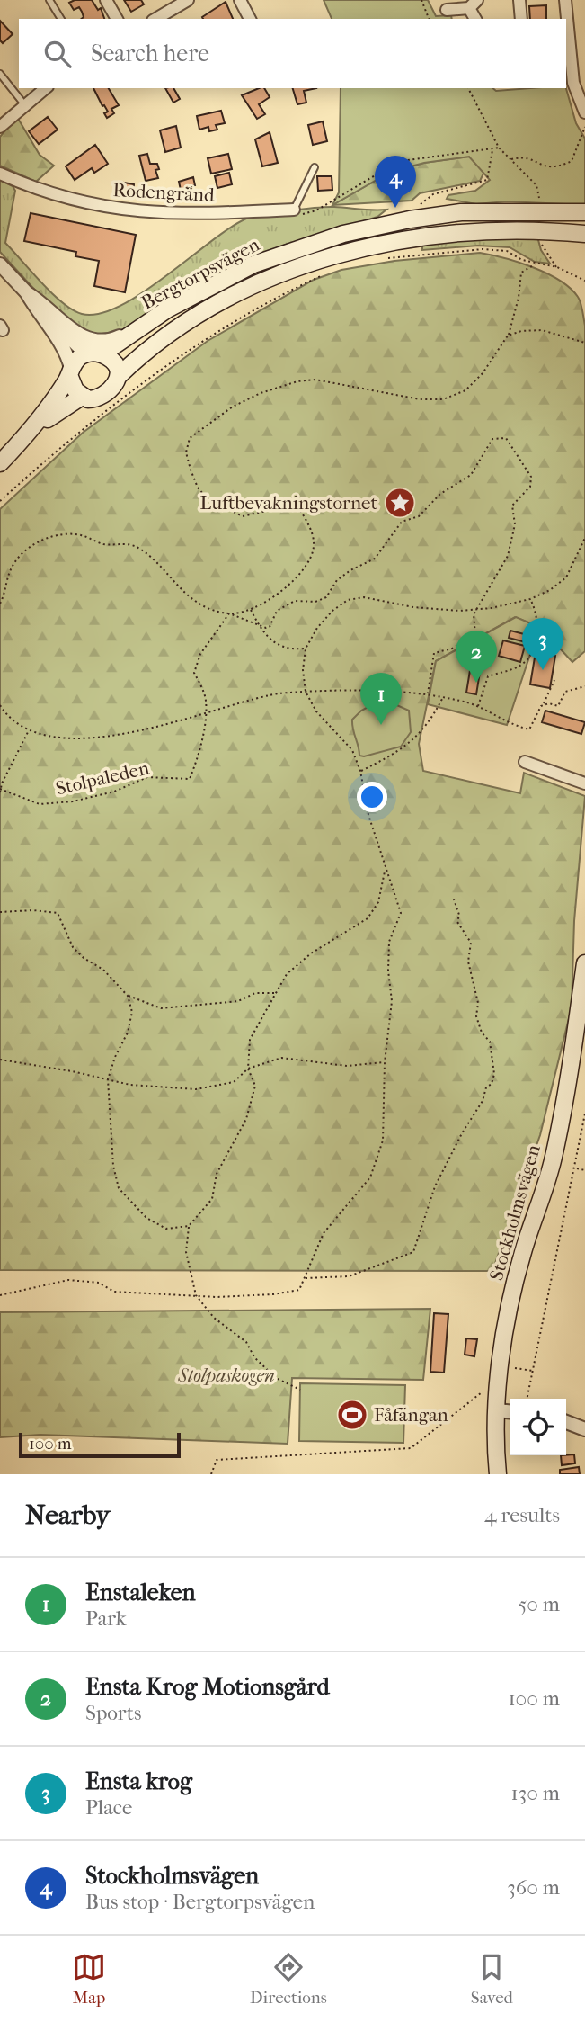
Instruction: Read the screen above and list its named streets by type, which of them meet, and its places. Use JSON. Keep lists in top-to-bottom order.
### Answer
{
  "streets": {
    "main road": ["Bergtorpsvägen", "Stockholmsvägen"],
    "street": ["Rodengränd"],
    "path": ["Stolpaleden"]
  },
  "parks": ["Stolpaskogen"],
  "places": {
    "place": ["Luftbevakningstornet"],
    "sports": ["Fåfängan"]
  },
  "scale_bar": "100 m",
  "page": {
    "search": "Search here",
    "pins": [
      "4",
      "3",
      "2",
      "1"
    ],
    "scale": "100 m",
    "heading": ["Nearby", "4 results"],
    "list": [
      {
        "mark": "1",
        "name": "Enstaleken",
        "note": "Park",
        "value": "50 m"
      },
      {
        "mark": "2",
        "name": "Ensta Krog Motionsgård",
        "note": "Sports",
        "value": "100 m"
      },
      {
        "mark": "3",
        "name": "Ensta krog",
        "note": "Place",
        "value": "130 m"
      },
      {
        "mark": "4",
        "name": "Stockholmsvägen",
        "note": "Bus stop · Bergtorpsvägen",
        "value": "360 m"
      }
    ],
    "nav": ["Map", "Directions", "Saved"]
  }
}
